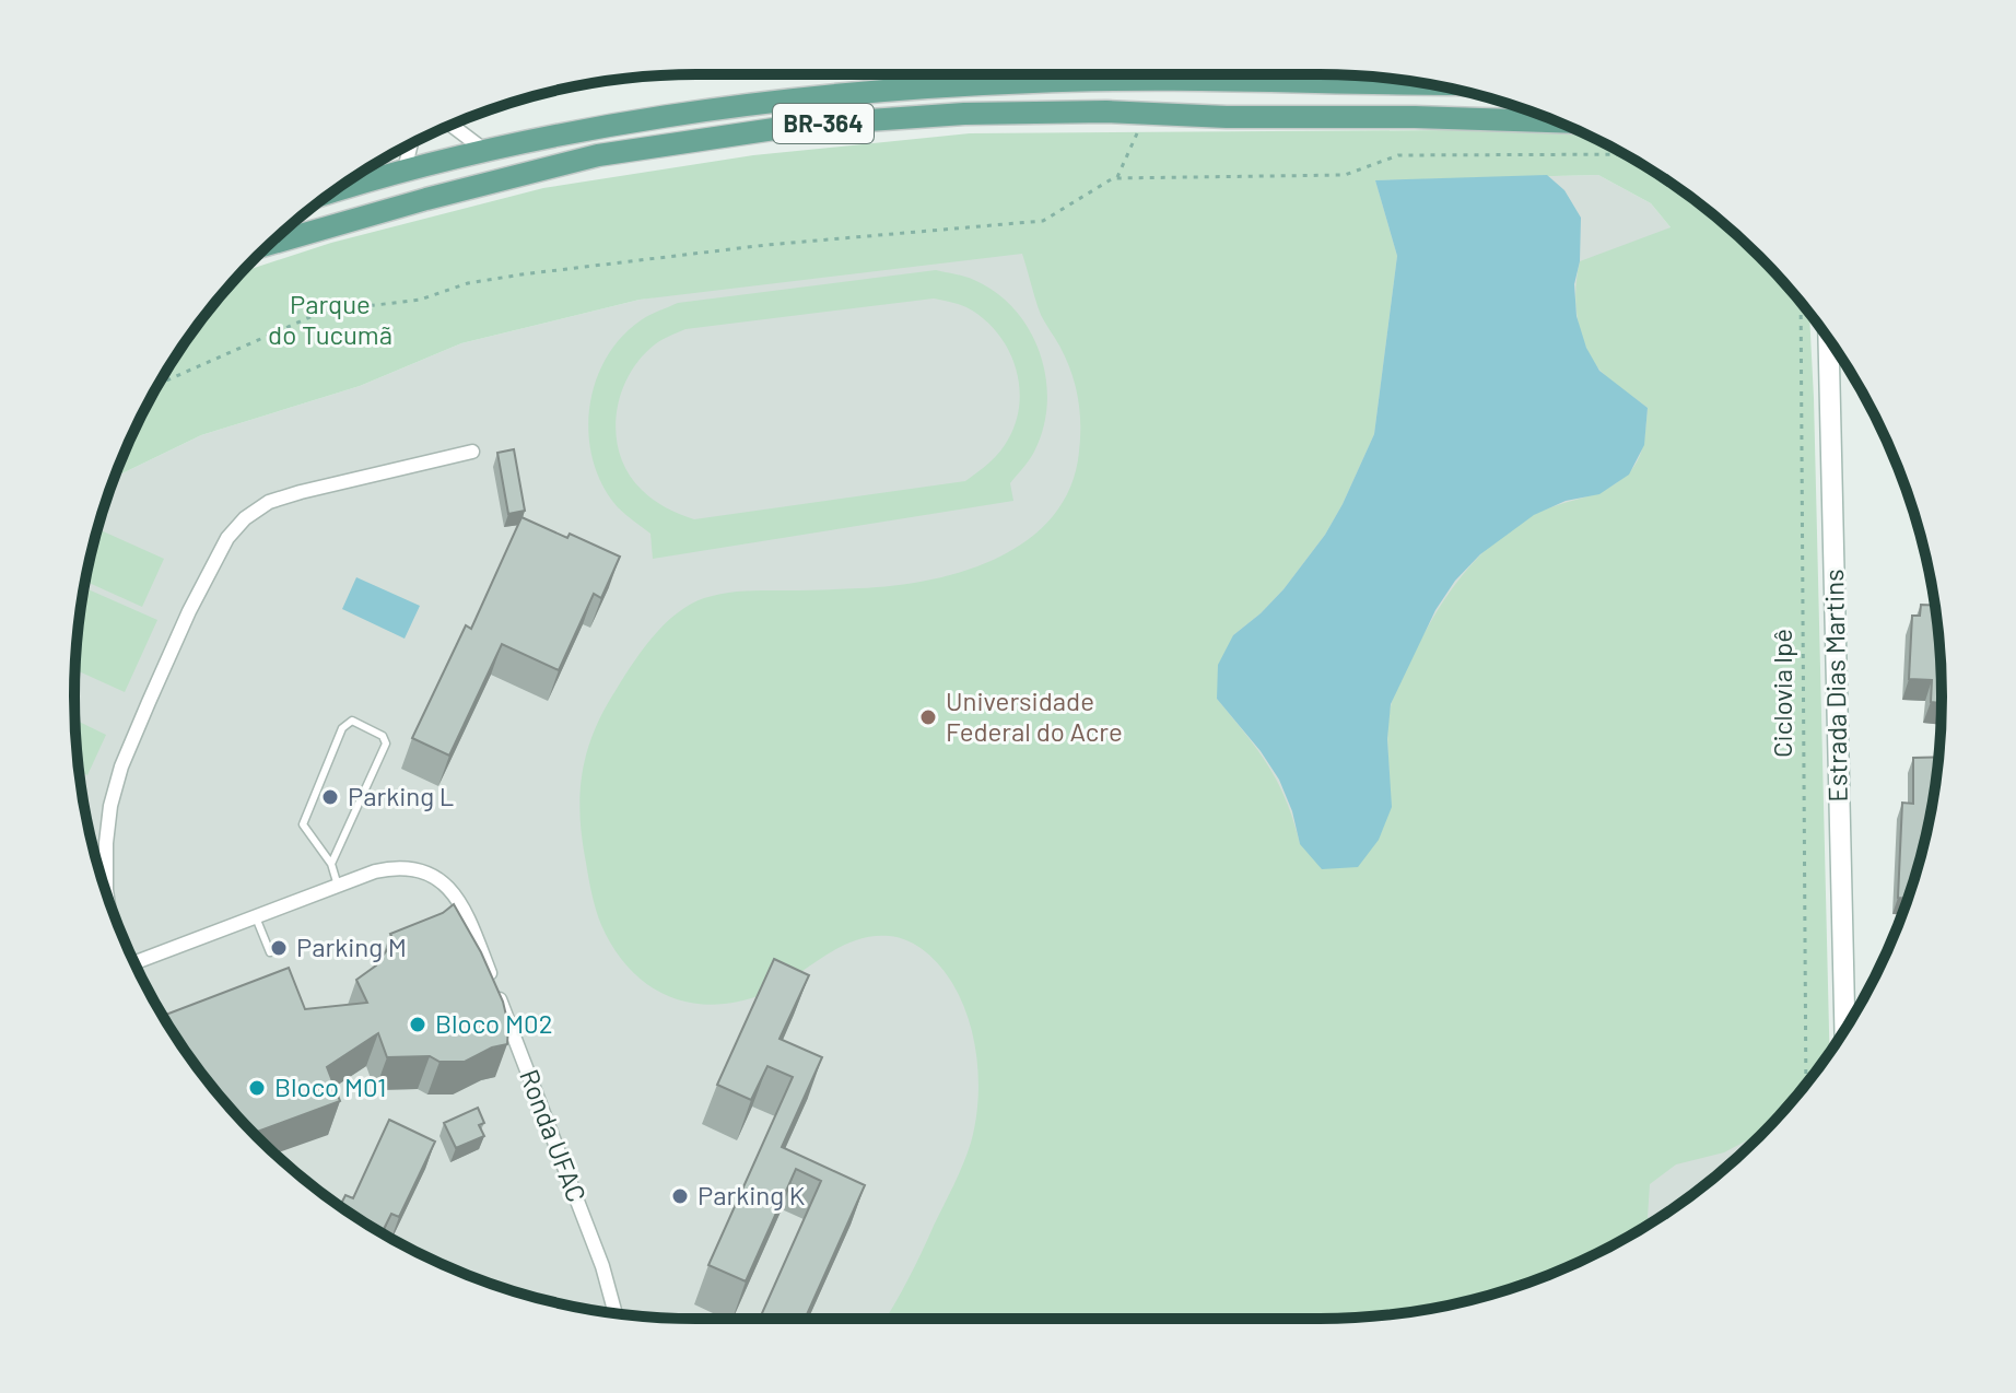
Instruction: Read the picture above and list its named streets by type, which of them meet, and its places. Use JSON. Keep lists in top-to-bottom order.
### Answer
{
  "streets": {
    "main road": ["BR-364"],
    "street": ["Estrada Dias Martins", "Ronda UFAC"],
    "path": ["Ciclovia Ipê"]
  },
  "parks": ["Parque do Tucumã"],
  "places": [
    "Universidade Federal do Acre",
    "Parking L",
    "Parking M",
    "Bloco M02",
    "Bloco M01",
    "Parking K"
  ]
}
